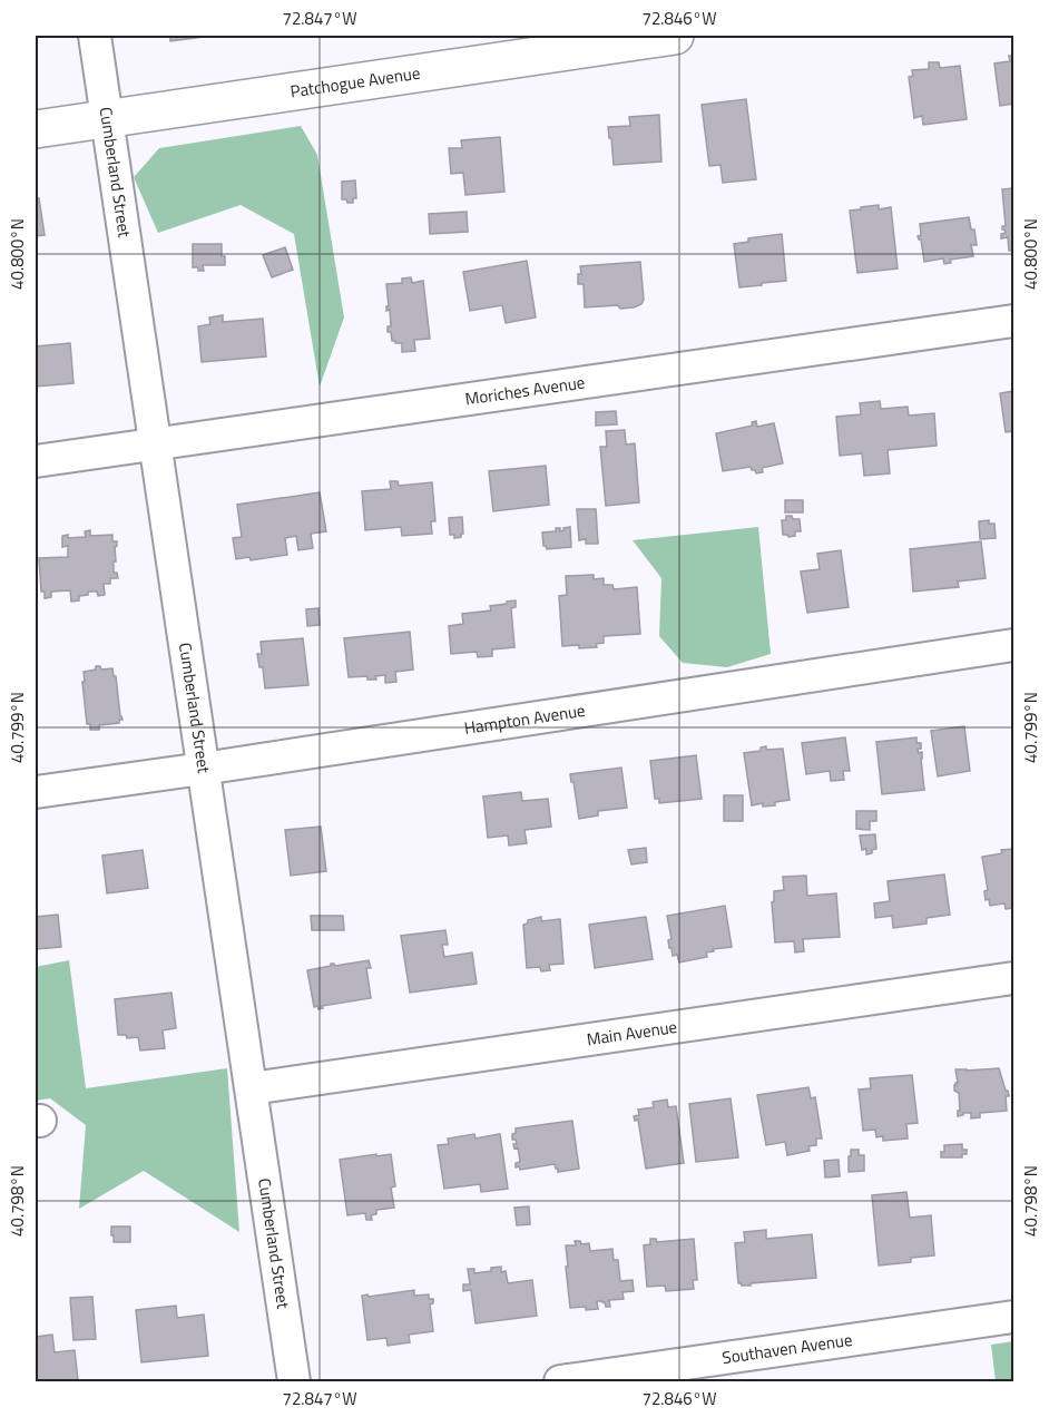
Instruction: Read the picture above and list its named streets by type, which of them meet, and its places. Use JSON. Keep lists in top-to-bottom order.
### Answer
{
  "streets": {
    "street": [
      "Patchogue Avenue",
      "Cumberland Street",
      "Moriches Avenue",
      "Hampton Avenue",
      "Main Avenue",
      "Southaven Avenue"
    ]
  },
  "crossings": [
    ["Patchogue Avenue", "Cumberland Street"],
    ["Cumberland Street", "Moriches Avenue"],
    ["Cumberland Street", "Hampton Avenue"],
    ["Cumberland Street", "Main Avenue"]
  ],
  "coordinates": [
    "72.847°W",
    "72.846°W",
    "40.800°N",
    "40.799°N",
    "40.798°N"
  ]
}
